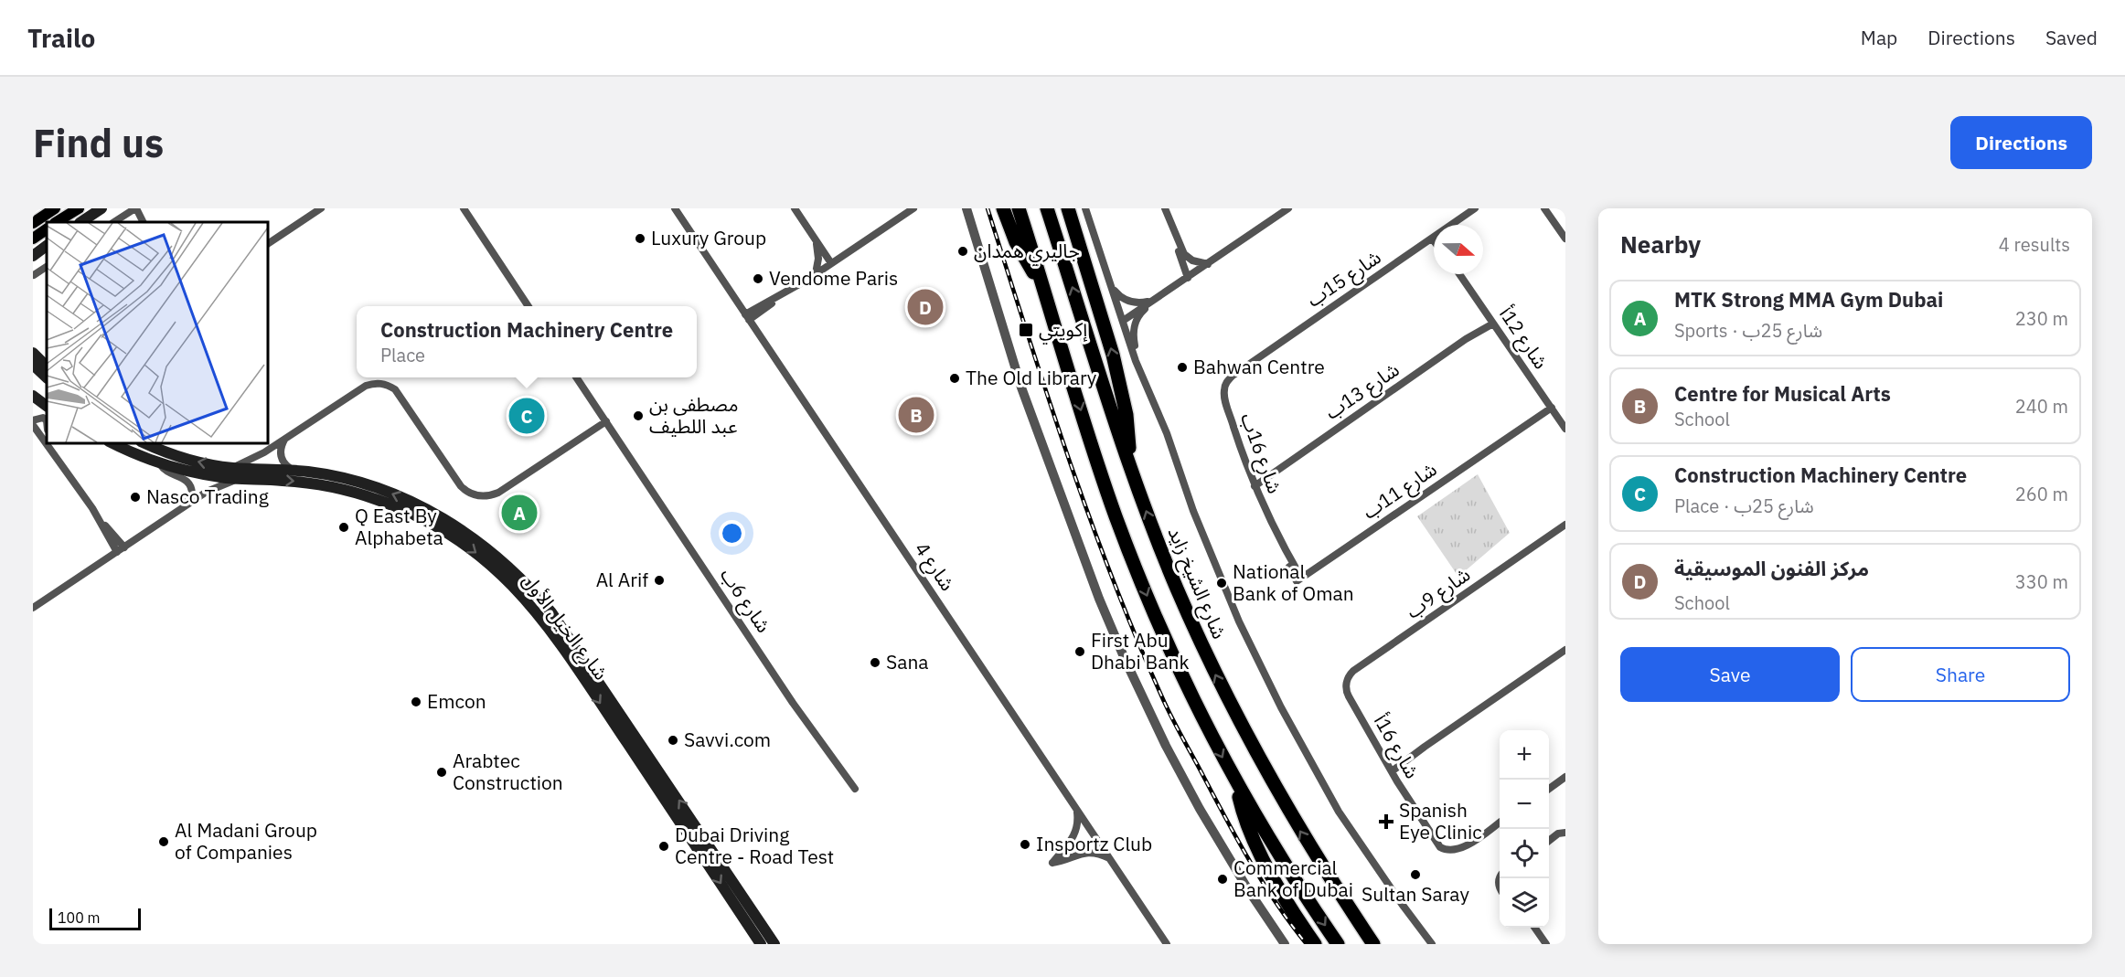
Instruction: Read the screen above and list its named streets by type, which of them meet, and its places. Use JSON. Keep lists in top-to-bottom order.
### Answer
{
  "streets": {
    "highway": ["شارع الشيخ زايد"],
    "main road": ["شارع الخيل الأول"],
    "street": [
      "شارع 15ب",
      "شارع 12أ",
      "شارع 13ب",
      "شارع 16ب",
      "شارع 11ب",
      "شارع 4",
      "شارع 9ب",
      "شارع 6ب",
      "شارع 16أ"
    ]
  },
  "crossings": [
    ["شارع 15ب", "شارع 16ب"],
    ["شارع 12أ", "شارع 13ب"],
    ["شارع 12أ", "شارع 11ب"],
    ["شارع 13ب", "شارع 16ب"],
    ["شارع 16ب", "شارع 11ب"],
    ["شارع 9ب", "شارع 16أ"]
  ],
  "places": {
    "other": [
      "Luxury Group",
      "جاليري همدان",
      "Vendome Paris",
      "Bahwan Centre",
      "The Old Library",
      "مصطفي بن عبد اللطيف",
      "Nasco Trading",
      "Q East By Alphabeta",
      "Al Arif",
      "National Bank of Oman",
      "First Abu Dhabi Bank",
      "Sana",
      "Emcon",
      "Savvi.com",
      "Arabtec Construction",
      "Al Madani Group of Companies",
      "Insportz Club",
      "Dubai Driving Centre - Road Test",
      "Sultan Saray",
      "Commercial Bank of Dubai"
    ],
    "transit": ["إكويتي"],
    "health": ["Spanish Eye Clinic"]
  },
  "scale_bar": "100 m",
  "north": "right",
  "page": {
    "header": "Trailo",
    "nav": ["Map", "Directions", "Saved"],
    "buttons": [
      "Directions",
      ["Save", "Share"]
    ],
    "title": "Find us",
    "heading": ["Nearby", "4 results"],
    "list": [
      {
        "mark": "A",
        "name": "MTK Strong MMA Gym Dubai",
        "note": "Sports · شارع 25ب",
        "value": "230 m"
      },
      {
        "mark": "B",
        "name": "Centre for Musical Arts",
        "note": "School",
        "value": "240 m"
      },
      {
        "mark": "C",
        "name": "Construction Machinery Centre",
        "note": "Place · شارع 25ب",
        "value": "260 m"
      },
      {
        "mark": "D",
        "name": "مركز الفنون الموسيقية",
        "note": "School",
        "value": "330 m"
      }
    ],
    "pins": [
      "D",
      "B",
      "C",
      "A"
    ],
    "popup": ["Construction Machinery Centre", "Place"],
    "map_buttons": ["+", "−"],
    "scale": "100 m"
  }
}
